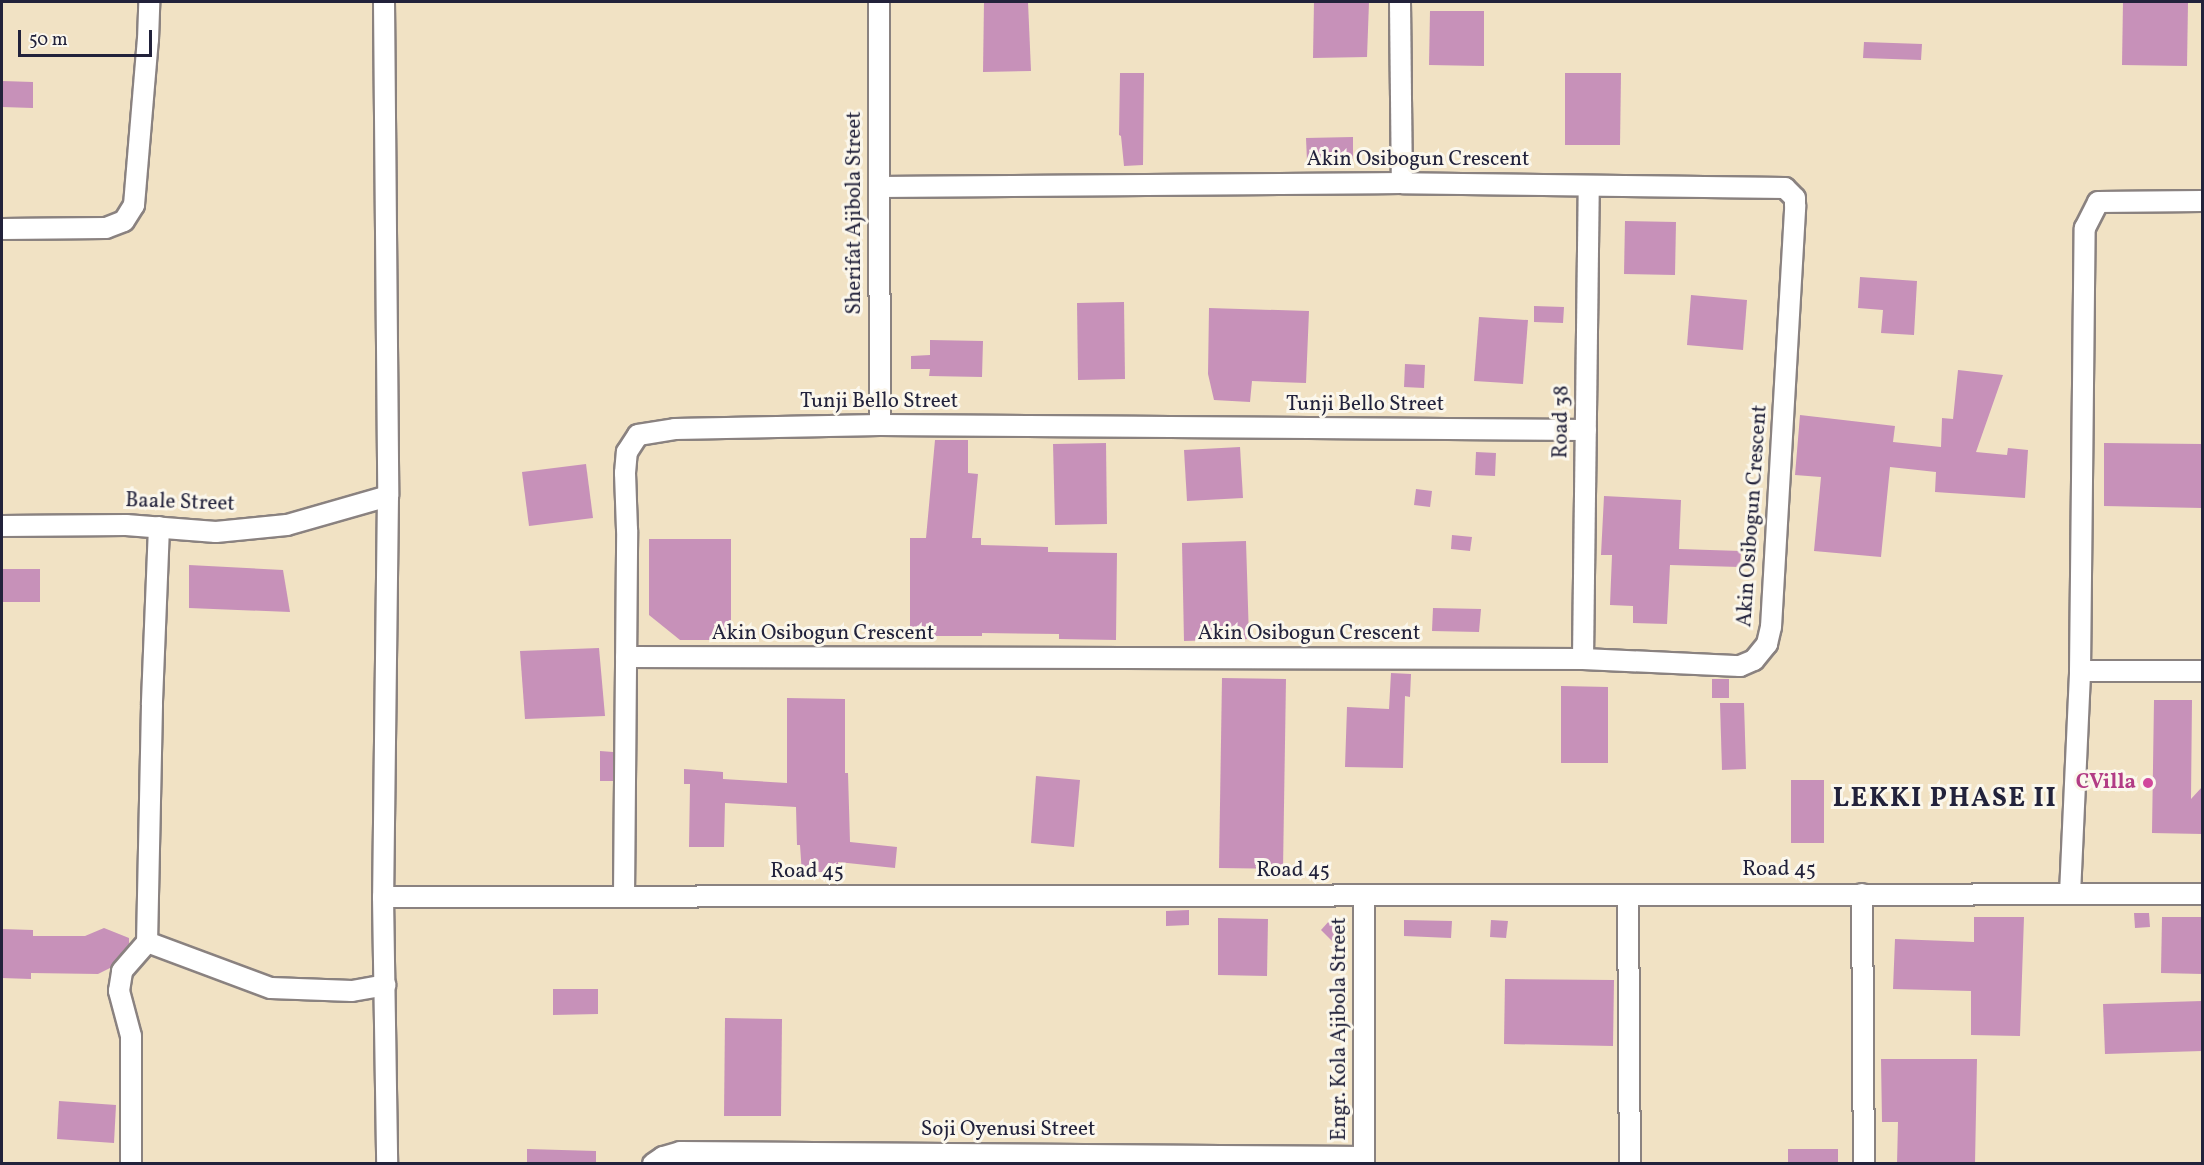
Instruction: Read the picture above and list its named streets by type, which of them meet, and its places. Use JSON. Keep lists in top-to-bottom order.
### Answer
{
  "streets": {
    "street": [
      "Akin Osibogun Crescent",
      "Sherifat Ajibola Street",
      "Tunji Bello Street",
      "Road 38",
      "Baale Street",
      "Road 45",
      "Engr. Kola Ajibola Street",
      "Soji Oyenusi Street"
    ]
  },
  "crossings": [
    ["Akin Osibogun Crescent", "Sherifat Ajibola Street"],
    ["Akin Osibogun Crescent", "Tunji Bello Street"],
    ["Akin Osibogun Crescent", "Road 38"],
    ["Sherifat Ajibola Street", "Tunji Bello Street"],
    ["Tunji Bello Street", "Road 38"],
    ["Tunji Bello Street", "Road 45"],
    ["Road 45", "Engr. Kola Ajibola Street"],
    ["Engr. Kola Ajibola Street", "Soji Oyenusi Street"]
  ],
  "districts": ["LEKKI PHASE II"],
  "places": ["CVilla"],
  "scale_bar": "50 m"
}
